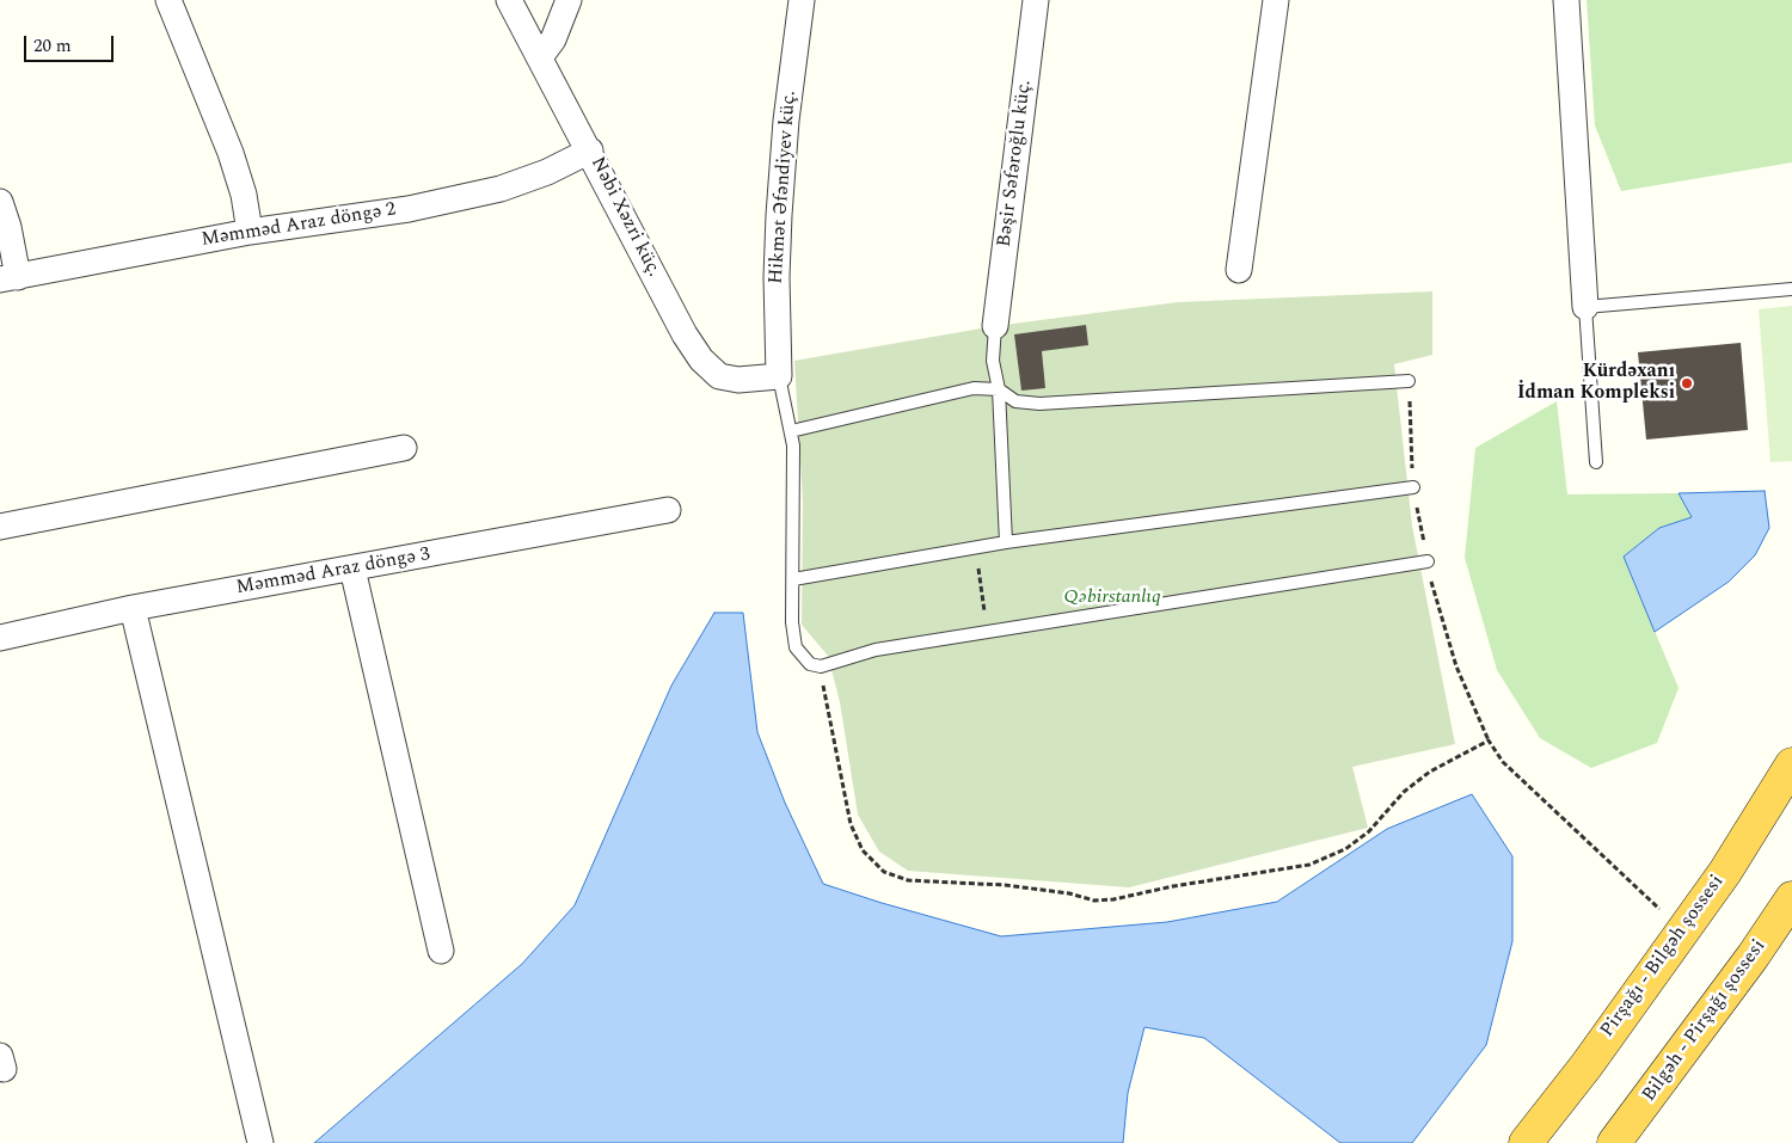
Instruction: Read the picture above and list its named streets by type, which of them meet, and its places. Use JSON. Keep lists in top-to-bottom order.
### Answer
{
  "streets": {
    "highway": ["Pirşağı - Bilgəh şossesi", "Bilgəh - Pirşağı şossesi"],
    "street": [
      "Bəşir Səfəroğlu küç.",
      "Hikmət Əfəndiyev küç.",
      "Nəbi Xəzri küç.",
      "Məmməd Araz döngə 2",
      "Məmməd Araz döngə 3"
    ]
  },
  "crossings": [
    ["Hikmət Əfəndiyev küç.", "Nəbi Xəzri küç."],
    ["Nəbi Xəzri küç.", "Məmməd Araz döngə 2"]
  ],
  "parks": ["Qəbirstanlıq"],
  "places": ["Kürdəxanı İdman Kompleksi"],
  "scale_bar": "20 m"
}
